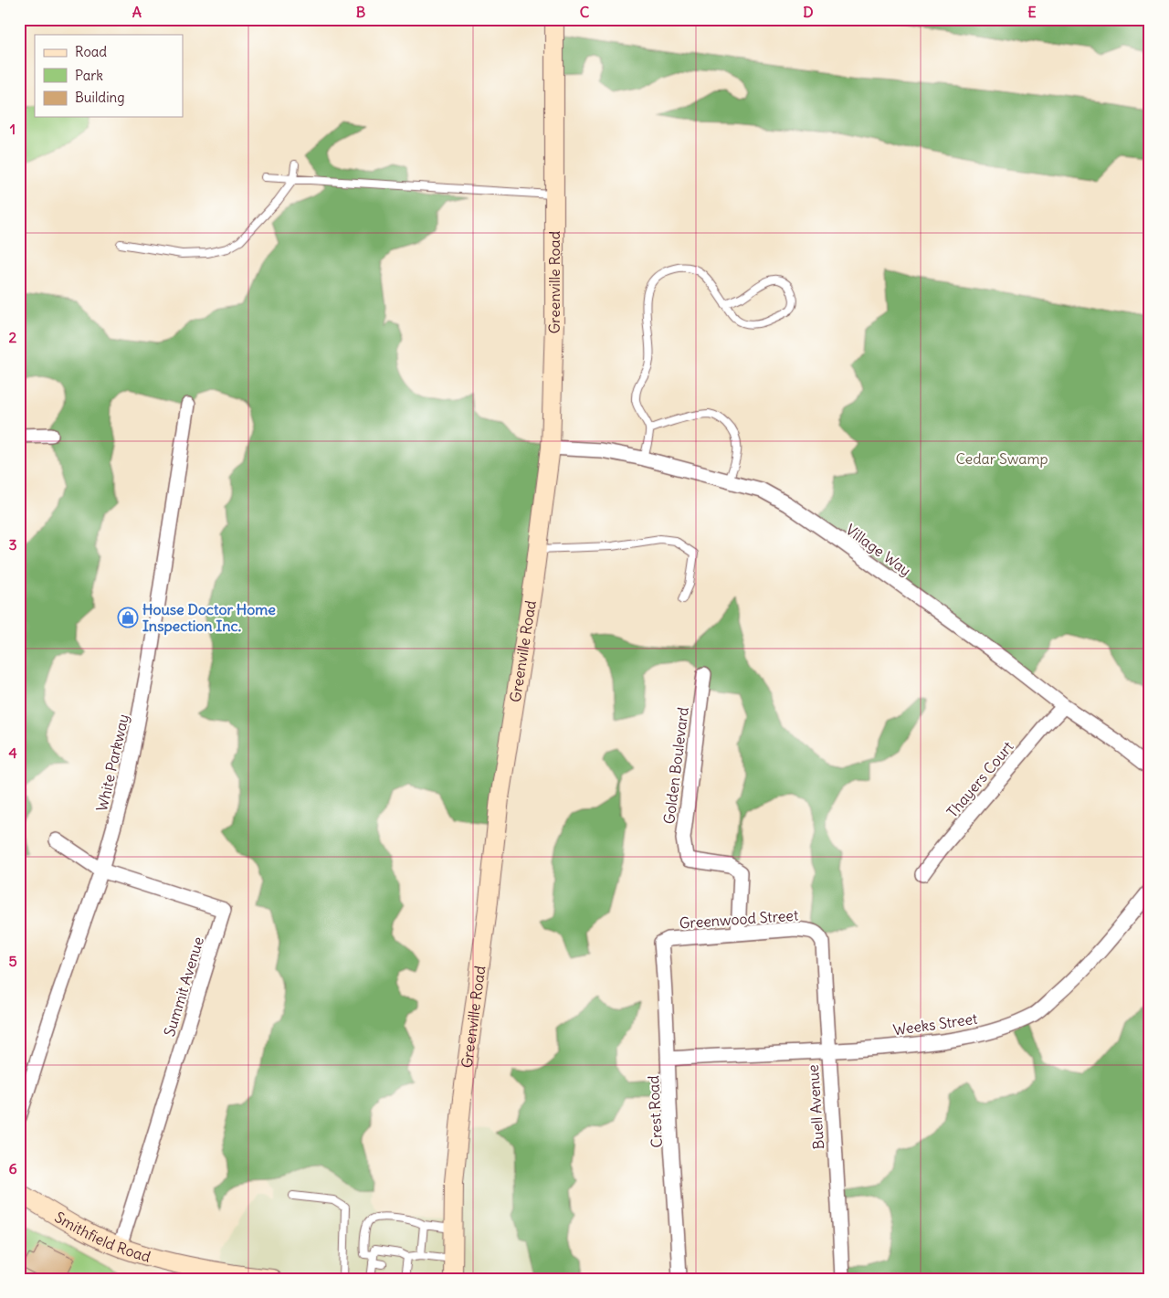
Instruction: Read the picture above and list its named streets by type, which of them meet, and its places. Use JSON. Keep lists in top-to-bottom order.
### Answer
{
  "streets": {
    "main road": ["Greenville Road", "Smithfield Road"],
    "street": [
      "Village Way",
      "White Parkway",
      "Golden Boulevard",
      "Thayers Court",
      "Greenwood Street",
      "Summit Avenue",
      "Weeks Street",
      "Buell Avenue",
      "Crest Road"
    ]
  },
  "crossings": [
    ["Greenville Road", "Village Way"],
    ["Village Way", "Thayers Court"],
    ["White Parkway", "Summit Avenue"],
    ["Golden Boulevard", "Greenwood Street"],
    ["Greenwood Street", "Buell Avenue"],
    ["Greenwood Street", "Crest Road"],
    ["Summit Avenue", "Smithfield Road"],
    ["Weeks Street", "Buell Avenue"],
    ["Weeks Street", "Crest Road"]
  ],
  "parks": ["Cedar Swamp"],
  "places": {
    "shop": ["House Doctor Home Inspection Inc."]
  },
  "legend": ["Road", "Park", "Building"],
  "grid": {
    "columns": [
      "A",
      "B",
      "C",
      "D",
      "E"
    ],
    "rows": [
      "1",
      "2",
      "3",
      "4",
      "5",
      "6"
    ]
  }
}
